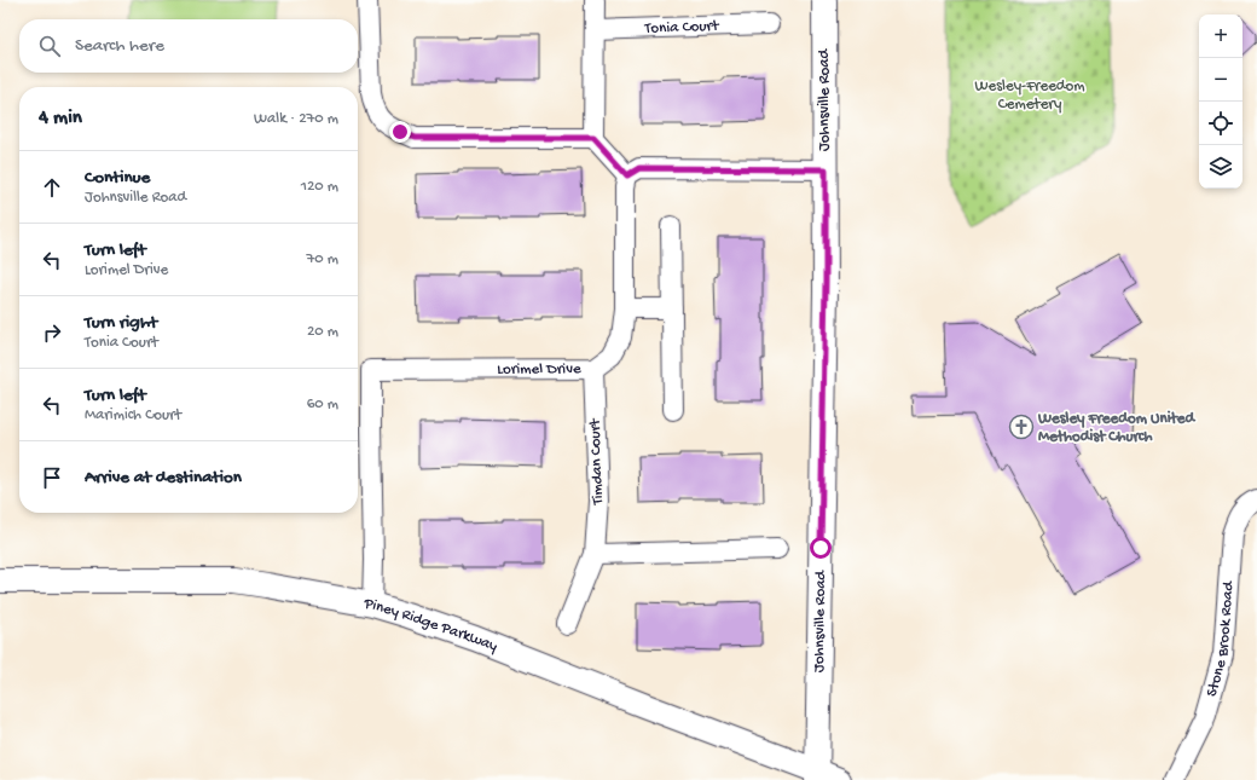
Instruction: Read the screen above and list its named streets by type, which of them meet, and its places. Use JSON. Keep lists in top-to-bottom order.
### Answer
{
  "streets": {
    "street": [
      "Tonia Court",
      "Johnsville Road",
      "Lorimel Drive",
      "Timdan Court",
      "Piney Ridge Parkway",
      "Stone Brook Road"
    ]
  },
  "crossings": [
    ["Johnsville Road", "Piney Ridge Parkway"],
    ["Lorimel Drive", "Timdan Court"],
    ["Lorimel Drive", "Piney Ridge Parkway"]
  ],
  "parks": ["Wesley-Freedom Cemetery"],
  "places": {
    "church": ["Wesley Freedom United Methodist Church"]
  },
  "page": {
    "map_buttons": ["+", "−"],
    "search": "Search here",
    "heading": ["4 min", "Walk · 270 m"],
    "list": [
      ["Continue", "Johnsville Road", "120 m"],
      ["Turn left", "Lorimel Drive", "70 m"],
      ["Turn right", "Tonia Court", "20 m"],
      ["Turn left", "Marimich Court", "60 m"],
      "Arrive at destination"
    ]
  }
}
